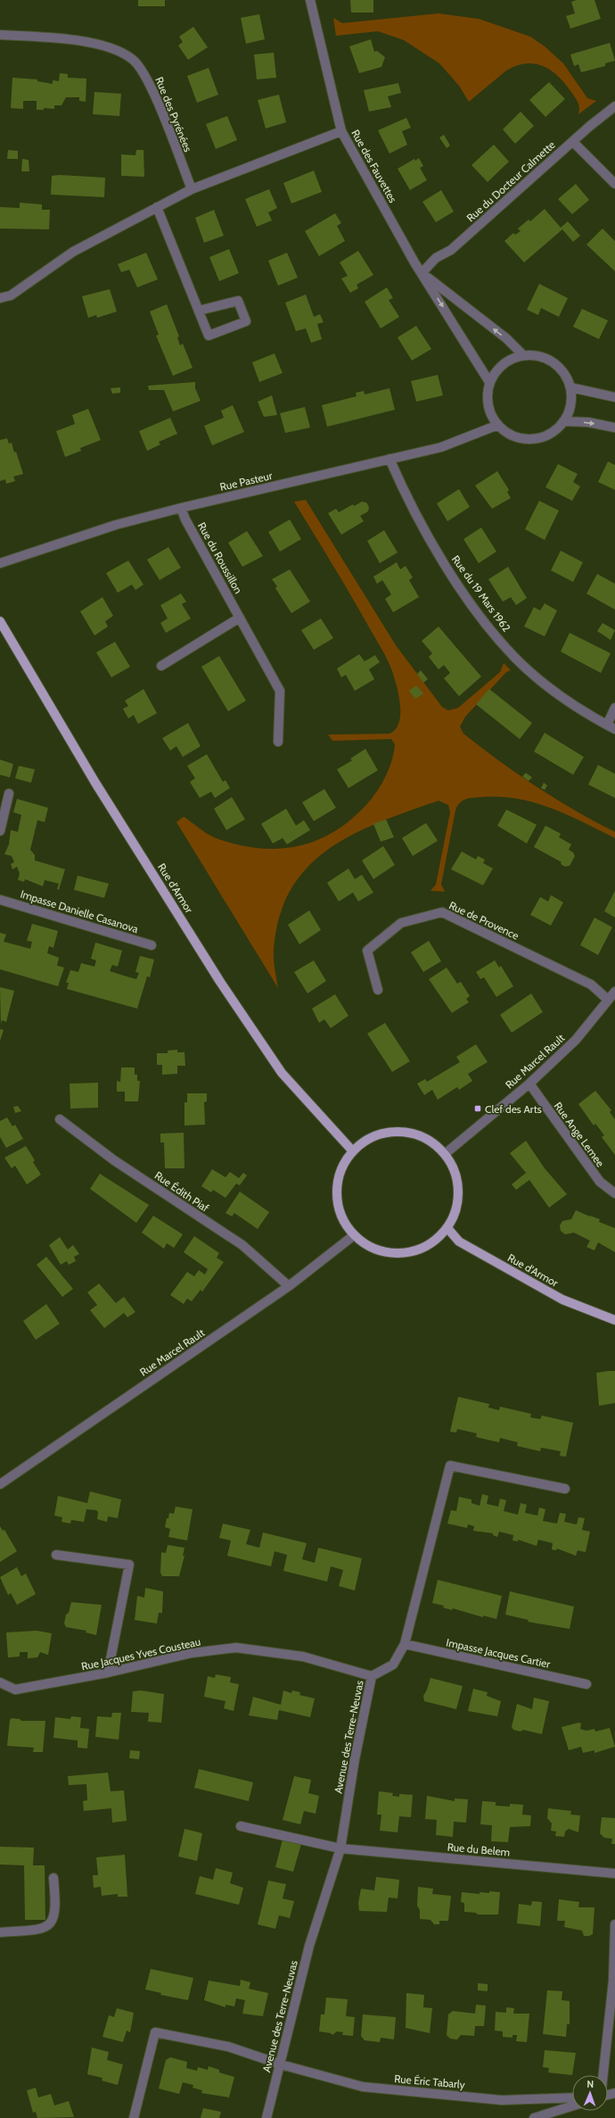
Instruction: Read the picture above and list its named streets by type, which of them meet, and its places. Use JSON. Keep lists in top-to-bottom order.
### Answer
{
  "streets": {
    "main road": ["Rue d'Armor"],
    "street": [
      "Rue des Pyrénées",
      "Rue des Fauvettes",
      "Rue du Docteur Calmette",
      "Rue Pasteur",
      "Rue du Roussillon",
      "Rue du 19 Mars 1962",
      "Impasse Danielle Casanova",
      "Rue de Provence",
      "Rue Marcel Rault",
      "Rue Ange Lemee",
      "Rue Édith Piaf",
      "Impasse Jacques Cartier",
      "Rue Jacques Yves Cousteau",
      "Avenue des Terre-Neuvas",
      "Rue du Belem",
      "Rue Éric Tabarly"
    ]
  },
  "crossings": [
    ["Rue des Fauvettes", "Rue du Docteur Calmette"],
    ["Rue des Fauvettes", "Rue Pasteur"],
    ["Rue Pasteur", "Rue du Roussillon"],
    ["Rue Pasteur", "Rue du 19 Mars 1962"],
    ["Rue d'Armor", "Rue Marcel Rault"],
    ["Rue de Provence", "Rue Marcel Rault"],
    ["Rue Marcel Rault", "Rue Ange Lemee"],
    ["Rue Marcel Rault", "Rue Édith Piaf"],
    ["Impasse Jacques Cartier", "Avenue des Terre-Neuvas"],
    ["Rue Jacques Yves Cousteau", "Avenue des Terre-Neuvas"],
    ["Avenue des Terre-Neuvas", "Rue du Belem"],
    ["Avenue des Terre-Neuvas", "Rue Éric Tabarly"]
  ],
  "places": {
    "transit": ["Clef des Arts"]
  },
  "north": "top"
}
